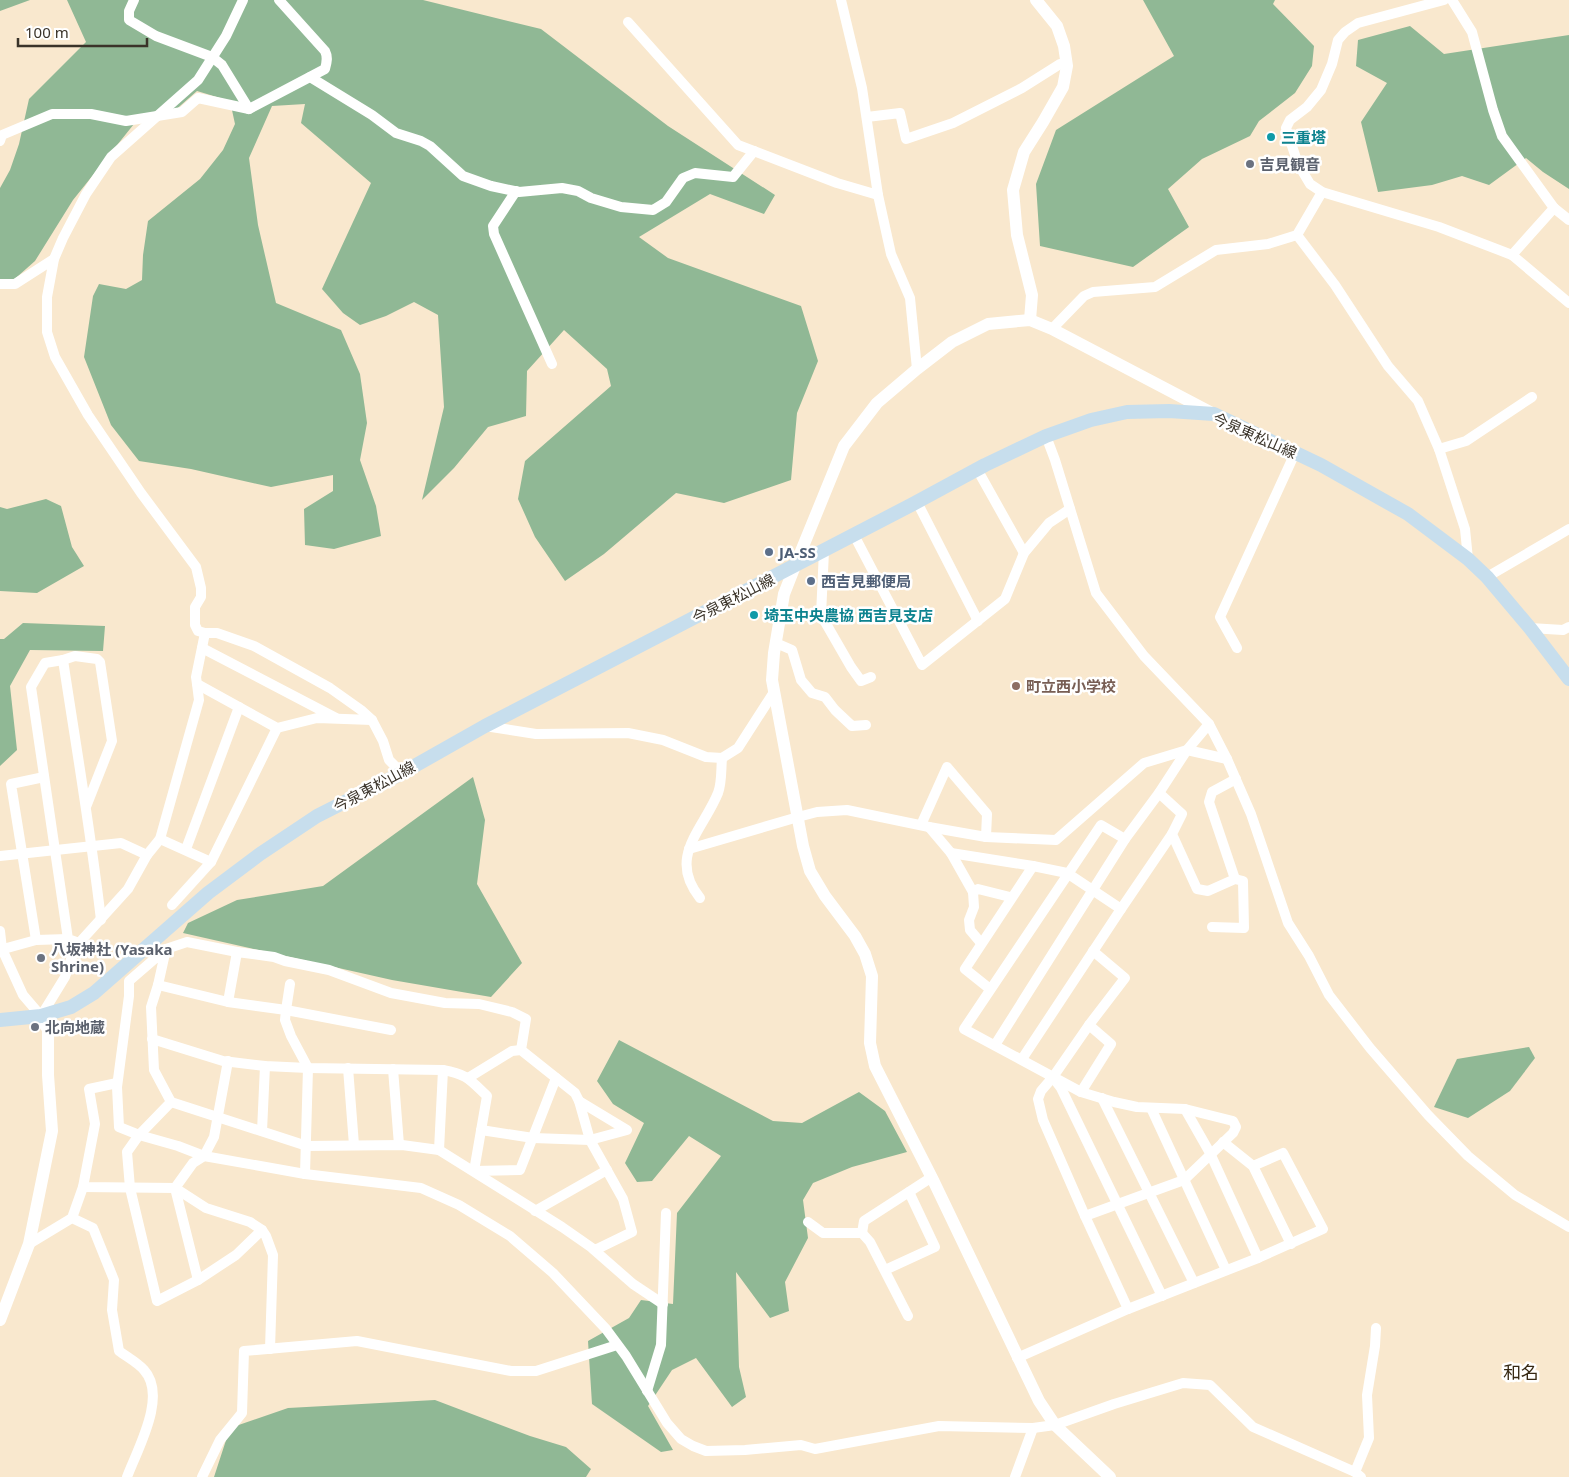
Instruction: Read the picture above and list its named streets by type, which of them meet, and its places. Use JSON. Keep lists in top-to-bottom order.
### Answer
{
  "streets": {
    "main road": ["今泉東松山線"]
  },
  "districts": ["和名"],
  "places": [
    "三重塔",
    "吉見観音",
    "JA-SS",
    "西吉見郵便局",
    "埼玉中央農協 西吉見支店",
    "町立西小学校",
    "八坂神社 (Yasaka Shrine)",
    "北向地蔵"
  ],
  "scale_bar": "100 m"
}
